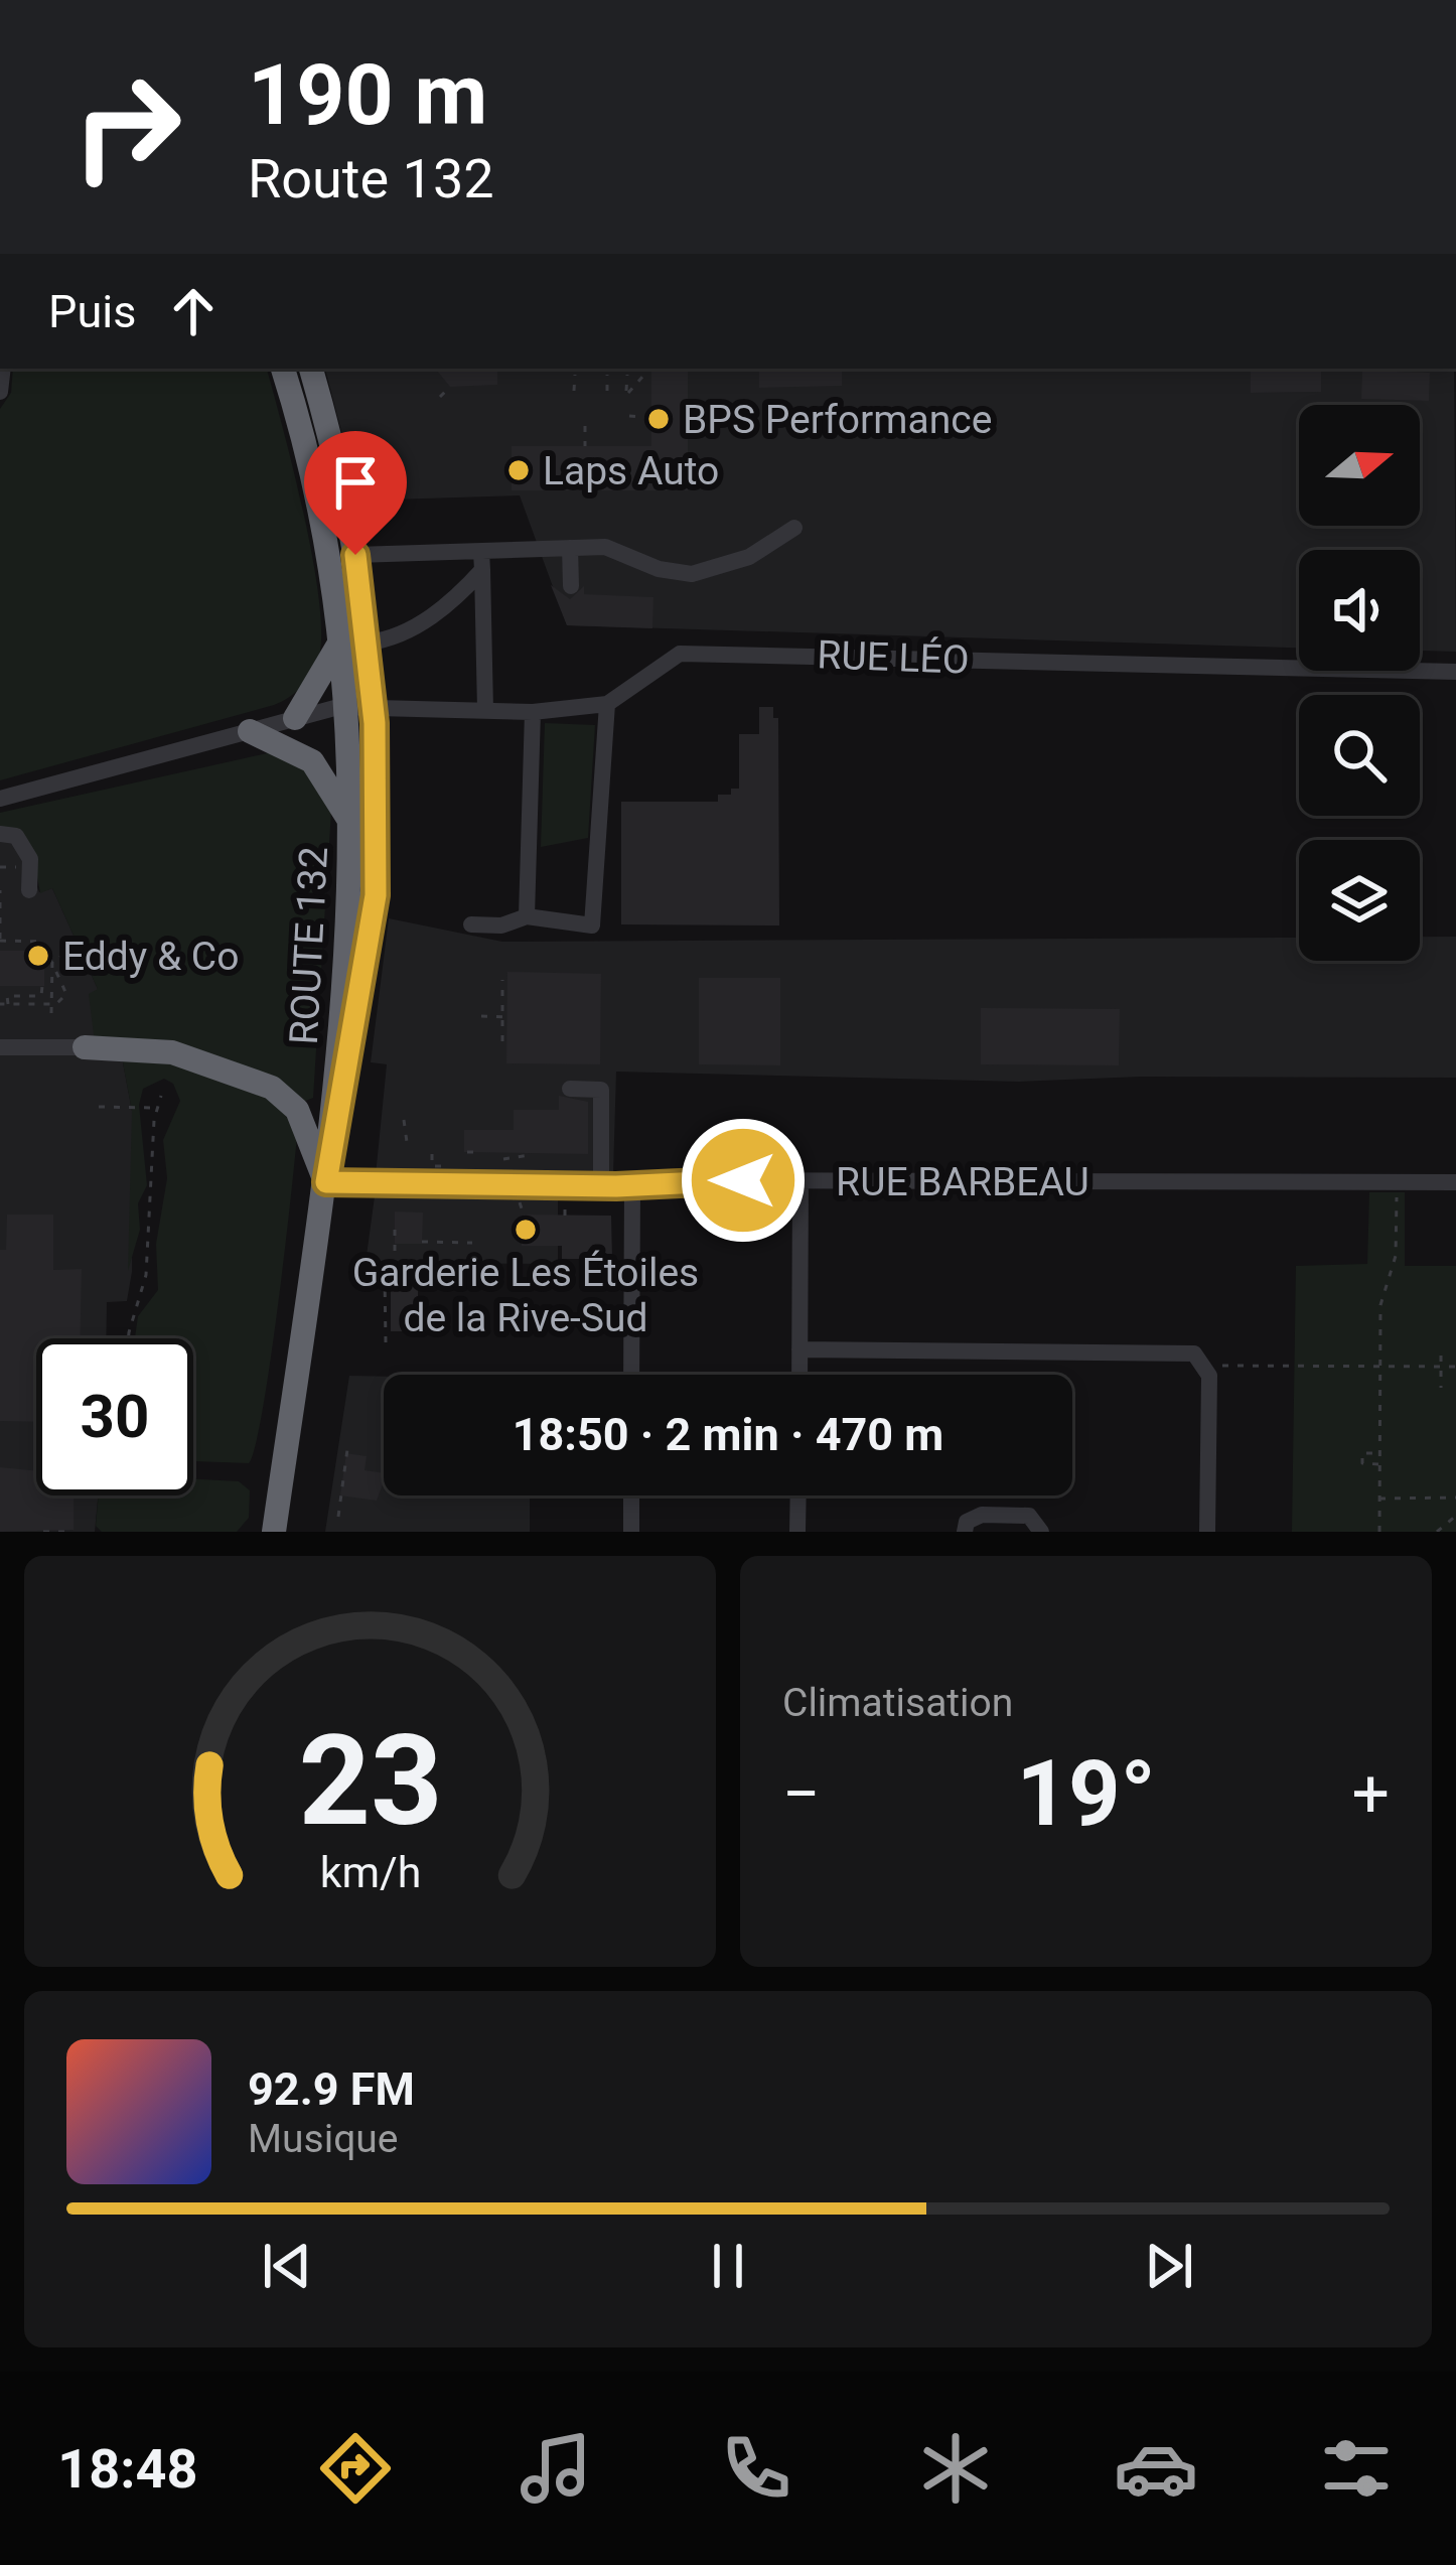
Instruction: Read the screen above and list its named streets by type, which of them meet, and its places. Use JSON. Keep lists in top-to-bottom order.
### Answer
{
  "streets": {
    "highway": ["ROUTE 132"],
    "street": ["RUE LÉO", "RUE BARBEAU"]
  },
  "crossings": [
    ["RUE LÉO", "ROUTE 132"],
    ["ROUTE 132", "RUE BARBEAU"]
  ],
  "places": [
    "BPS Performance",
    "Laps Auto",
    "Eddy & Co",
    "Garderie Les Étoiles de la Rive-Sud"
  ],
  "north": "right",
  "page": {
    "turn": ["190 m", "Route 132"],
    "then": "Puis",
    "limit": "30",
    "trip": "18:50 · 2 min · 470 m",
    "tile": "Climatisation",
    "heat": ["−", "19°", "+"],
    "song": ["92.9 FM", "Musique"],
    "tabs": "18:48",
    "gauge": ["23", "km/h"]
  }
}
